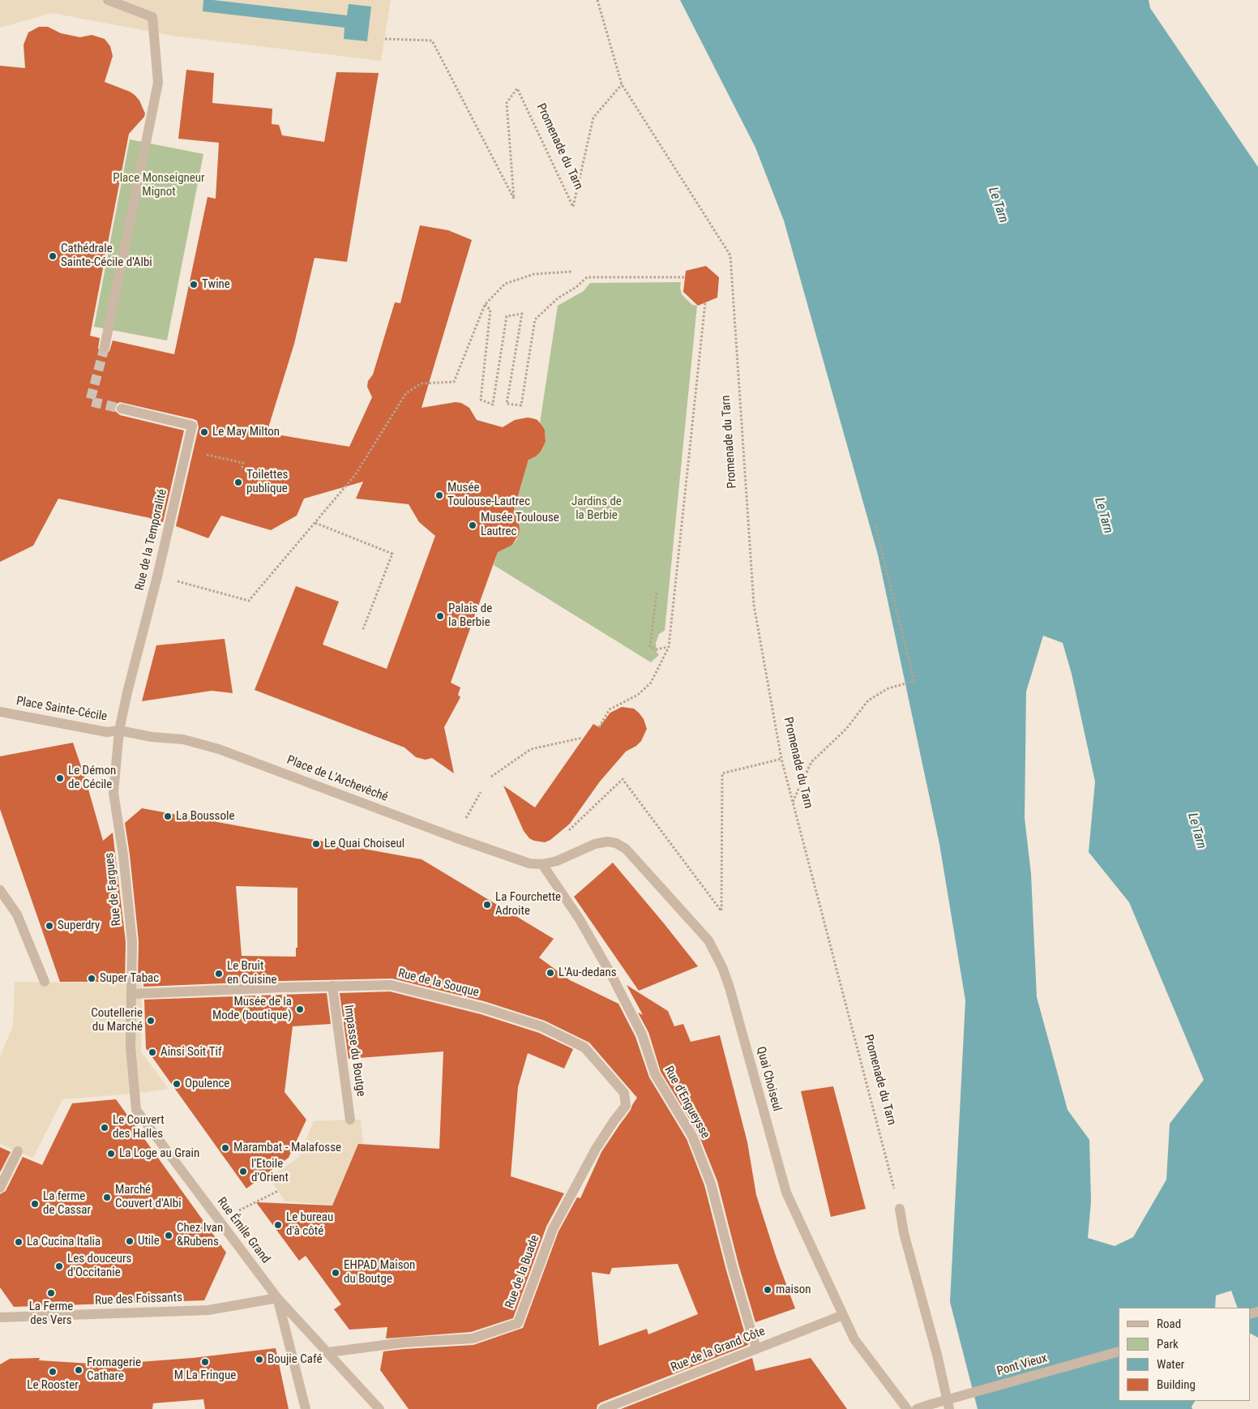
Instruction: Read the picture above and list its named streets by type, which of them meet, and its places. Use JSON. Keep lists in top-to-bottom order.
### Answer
{
  "streets": {
    "street": [
      "Rue de la Temporalité",
      "Place Sainte-Cécile",
      "Place de L'Archevêché",
      "Rue de Fargues",
      "Rue de la Souque",
      "Impasse du Boutge",
      "Quai Choiseul",
      "Rue d'Engueysse",
      "Rue Émile Grand",
      "Rue de la Buade",
      "Rue des Foissants",
      "Rue de la Grand Côte",
      "Pont Vieux"
    ],
    "path": ["Promenade du Tarn"]
  },
  "crossings": [
    ["Rue de la Temporalité", "Place Sainte-Cécile"],
    ["Rue de la Temporalité", "Place de L'Archevêché"],
    ["Rue de la Temporalité", "Rue de Fargues"],
    ["Place Sainte-Cécile", "Place de L'Archevêché"],
    ["Place Sainte-Cécile", "Rue de Fargues"],
    ["Place de L'Archevêché", "Rue de Fargues"],
    ["Place de L'Archevêché", "Quai Choiseul"],
    ["Place de L'Archevêché", "Rue d'Engueysse"],
    ["Rue de Fargues", "Rue de la Souque"],
    ["Rue de Fargues", "Rue Émile Grand"],
    ["Rue de la Souque", "Impasse du Boutge"],
    ["Rue de la Souque", "Rue de la Buade"],
    ["Quai Choiseul", "Rue d'Engueysse"],
    ["Quai Choiseul", "Rue de la Grand Côte"],
    ["Rue d'Engueysse", "Rue de la Grand Côte"],
    ["Rue Émile Grand", "Rue de la Buade"],
    ["Rue Émile Grand", "Rue des Foissants"]
  ],
  "water": ["Le Tarn"],
  "parks": ["Place Monseigneur Mignot", "Jardins de la Berbie"],
  "places": [
    "Cathédrale Sainte-Cécile d'Albi",
    "Twine",
    "Le May Milton",
    "Toilettes publique",
    "Musée Toulouse-Lautrec",
    "Musée Toulouse Lautrec",
    "Palais de la Berbie",
    "Le Démon de Cécile",
    "La Boussole",
    "Le Quai Choiseul",
    "La Fourchette Adroite",
    "Superdry",
    "L'Au-dedans",
    "Le Bruit en Cuisine",
    "Super Tabac",
    "Musée de la Mode (boutique)",
    "Coutellerie du Marché",
    "Ainsi Soit Tif",
    "Opulence",
    "Le Couvert des Halles",
    "Marambat - Malafosse",
    "La Loge au Grain",
    "l'Etoile d'Orient",
    "Marché Couvert d'Albi",
    "La ferme de Cassar",
    "Le bureau d'à côté",
    "Chez Ivan &Rubens",
    "Utile",
    "La Cucina Italia",
    "Les douceurs d'Occitanie",
    "EHPAD Maison du Boutge",
    "maison",
    "La Ferme des Vers",
    "Boujie Café",
    "M La Fringue",
    "Fromagerie Cathare",
    "Le Rooster"
  ],
  "legend": [
    "Road",
    "Park",
    "Water",
    "Building"
  ]
}
